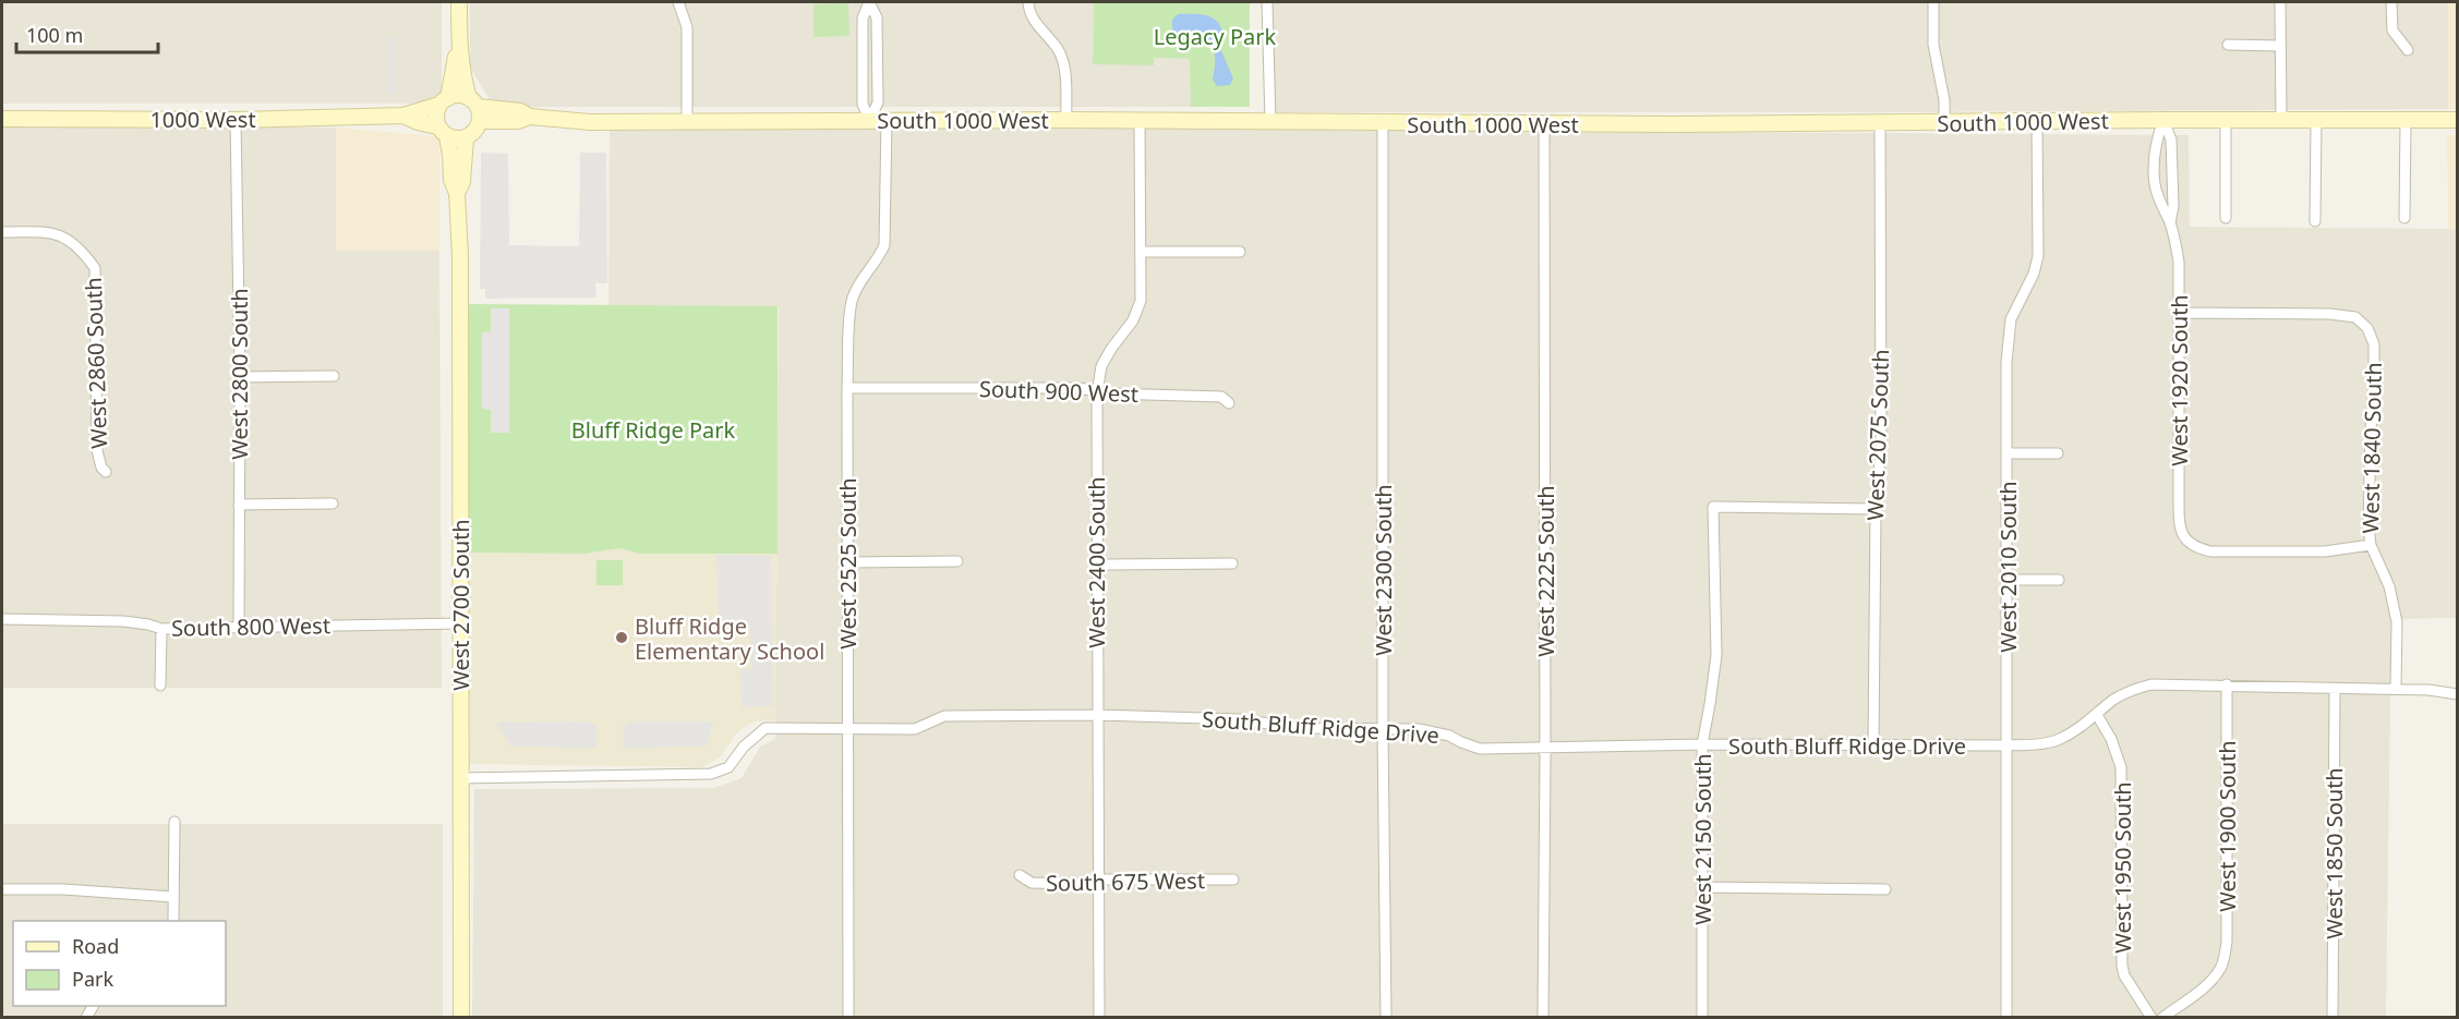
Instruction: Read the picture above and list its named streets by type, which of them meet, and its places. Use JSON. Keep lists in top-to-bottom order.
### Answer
{
  "streets": {
    "main road": ["1000 West", "South 1000 West", "West 2700 South"],
    "street": [
      "West 2860 South",
      "West 2800 South",
      "West 1920 South",
      "South 900 West",
      "West 2075 South",
      "West 1840 South",
      "West 2400 South",
      "West 2525 South",
      "West 2010 South",
      "West 2300 South",
      "West 2225 South",
      "South 800 West",
      "South Bluff Ridge Drive",
      "West 1900 South",
      "West 2150 South",
      "West 1850 South",
      "West 1950 South",
      "South 675 West"
    ]
  },
  "crossings": [
    ["1000 West", "West 2800 South"],
    ["South 1000 West", "West 1920 South"],
    ["South 1000 West", "West 2075 South"],
    ["South 1000 West", "West 2400 South"],
    ["South 1000 West", "West 2525 South"],
    ["South 1000 West", "West 2010 South"],
    ["South 1000 West", "West 2300 South"],
    ["South 1000 West", "West 2225 South"],
    ["South 1000 West", "West 2700 South"],
    ["West 2800 South", "South 800 West"],
    ["West 1920 South", "West 1840 South"],
    ["South 900 West", "West 2400 South"],
    ["South 900 West", "West 2525 South"],
    ["West 2075 South", "South Bluff Ridge Drive"],
    ["West 2075 South", "West 2150 South"],
    ["West 1840 South", "South Bluff Ridge Drive"],
    ["West 2400 South", "South Bluff Ridge Drive"],
    ["West 2400 South", "South 675 West"],
    ["West 2525 South", "South Bluff Ridge Drive"],
    ["West 2010 South", "South Bluff Ridge Drive"],
    ["West 2300 South", "South Bluff Ridge Drive"],
    ["West 2225 South", "South Bluff Ridge Drive"],
    ["West 2700 South", "South 800 West"],
    ["West 2700 South", "South Bluff Ridge Drive"],
    ["South Bluff Ridge Drive", "West 1900 South"],
    ["South Bluff Ridge Drive", "West 2150 South"],
    ["South Bluff Ridge Drive", "West 1850 South"],
    ["South Bluff Ridge Drive", "West 1950 South"]
  ],
  "parks": ["Legacy Park", "Bluff Ridge Park"],
  "places": ["Bluff Ridge Elementary School"],
  "legend": ["Road", "Park"],
  "scale_bar": "100 m"
}
